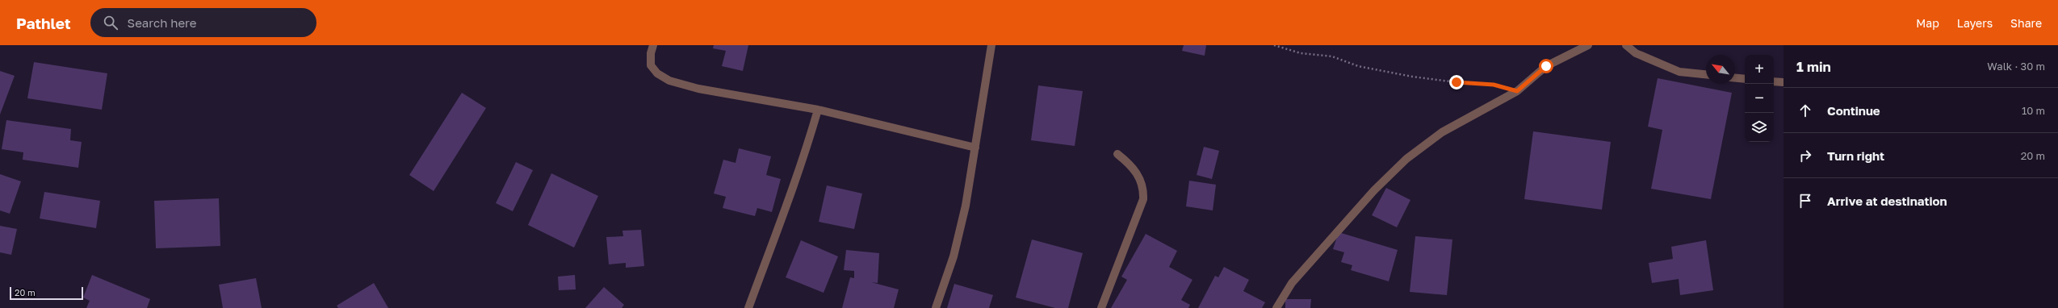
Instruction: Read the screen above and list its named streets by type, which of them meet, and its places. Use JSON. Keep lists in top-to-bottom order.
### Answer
{
  "scale_bar": "20 m",
  "north": "top left",
  "page": {
    "header": "Pathlet",
    "search": "Search here",
    "nav": ["Map", "Layers", "Share"],
    "heading": ["1 min", "Walk · 30 m"],
    "map_buttons": ["+", "−"],
    "list": [
      ["Continue", "10 m"],
      ["Turn right", "20 m"],
      "Arrive at destination"
    ],
    "scale": "20 m"
  }
}
